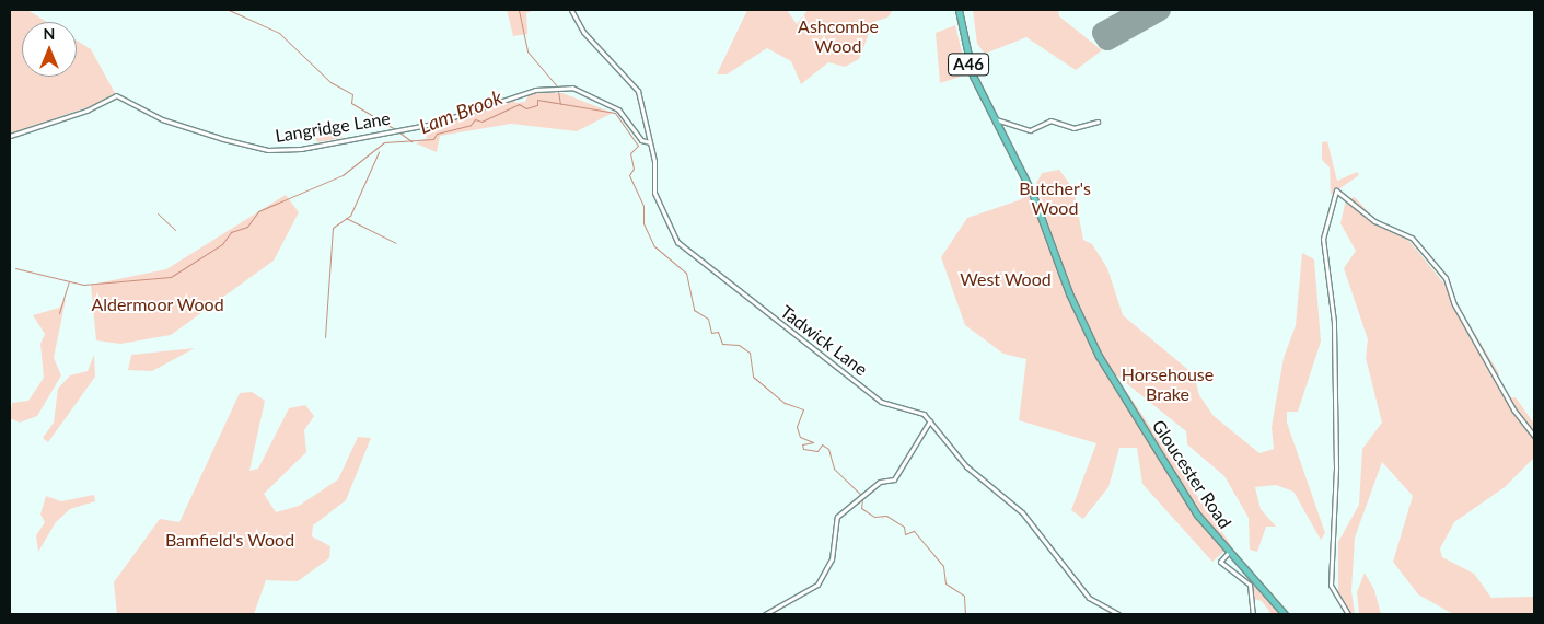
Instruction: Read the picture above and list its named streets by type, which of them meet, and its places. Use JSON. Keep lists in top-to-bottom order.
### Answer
{
  "streets": {
    "highway": ["A46", "Gloucester Road"],
    "street": ["Langridge Lane", "Tadwick Lane"]
  },
  "crossings": [
    ["Langridge Lane", "Tadwick Lane"]
  ],
  "water": ["Lam Brook"],
  "parks": [
    "Ashcombe Wood",
    "Butcher's Wood",
    "West Wood",
    "Aldermoor Wood",
    "Horsehouse Brake",
    "Bamfield's Wood"
  ],
  "north": "top"
}
